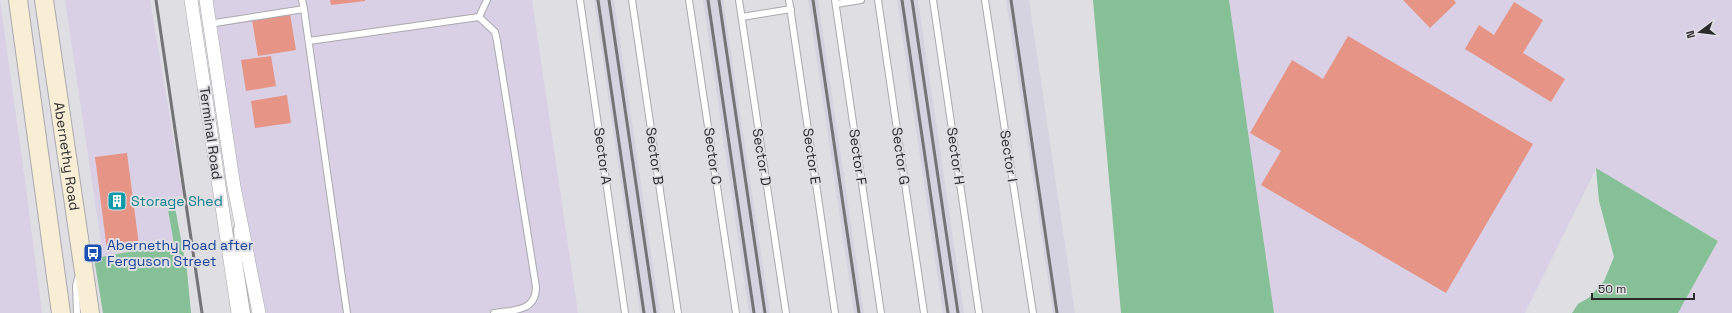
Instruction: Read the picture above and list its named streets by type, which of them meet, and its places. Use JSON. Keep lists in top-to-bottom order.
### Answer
{
  "streets": {
    "main road": ["Abernethy Road"],
    "street": ["Terminal Road"],
    "lane": [
      "Sector A",
      "Sector B",
      "Sector C",
      "Sector E",
      "Sector G",
      "Sector H",
      "Sector I",
      "Sector D",
      "Sector F"
    ]
  },
  "places": {
    "building": ["Storage Shed"],
    "bus stop": ["Abernethy Road after Ferguson Street"]
  },
  "scale_bar": "50 m",
  "north": "left"
}
